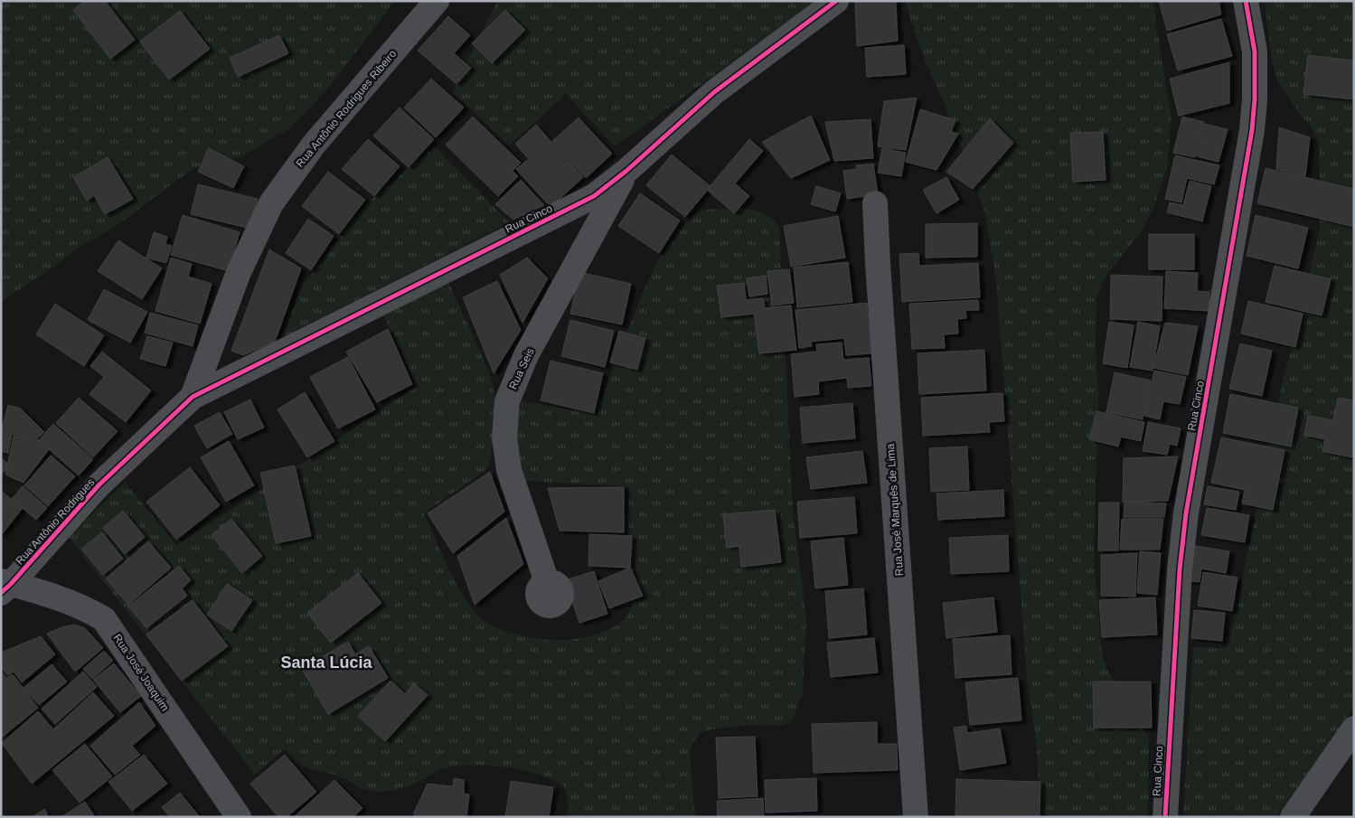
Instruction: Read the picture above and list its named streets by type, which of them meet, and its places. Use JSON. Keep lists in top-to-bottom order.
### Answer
{
  "streets": {
    "street": [
      "Rua Antônio Rodrigues Ribeiro",
      "Rua Cinco",
      "Rua Seis",
      "Rua José Marquês de Lima",
      "Rua Antônio Rodrigues",
      "Rua José Joaquim"
    ]
  },
  "crossings": [
    ["Rua Antônio Rodrigues Ribeiro", "Rua Cinco"],
    ["Rua Antônio Rodrigues Ribeiro", "Rua Antônio Rodrigues"],
    ["Rua Cinco", "Rua Seis"],
    ["Rua Cinco", "Rua Antônio Rodrigues"],
    ["Rua Antônio Rodrigues", "Rua José Joaquim"]
  ],
  "districts": ["Santa Lúcia"]
}
